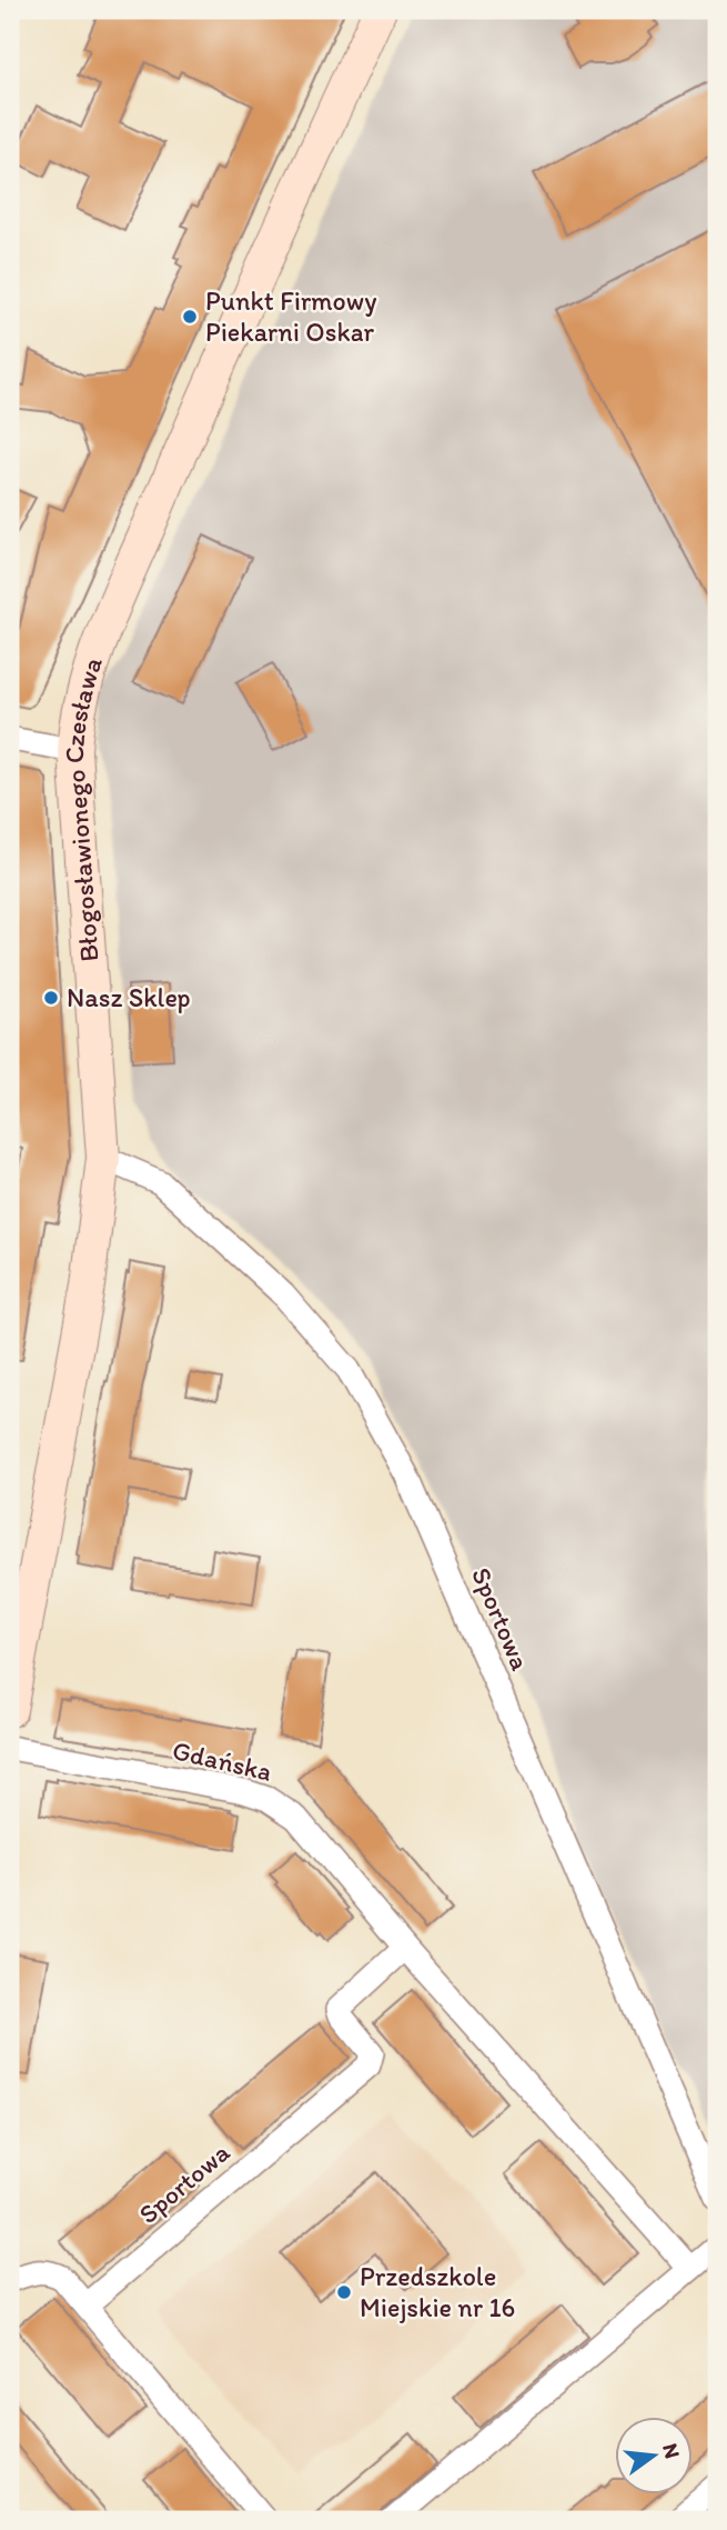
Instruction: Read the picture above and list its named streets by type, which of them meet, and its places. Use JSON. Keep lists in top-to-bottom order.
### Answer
{
  "streets": {
    "street": ["Błogosławionego Czesława", "Sportowa", "Gdańska"]
  },
  "crossings": [
    ["Błogosławionego Czesława", "Sportowa"],
    ["Sportowa", "Gdańska"]
  ],
  "places": ["Punkt Firmowy Piekarni Oskar", "Nasz Sklep", "Przedszkole Miejskie nr 16"],
  "north": "right"
}
